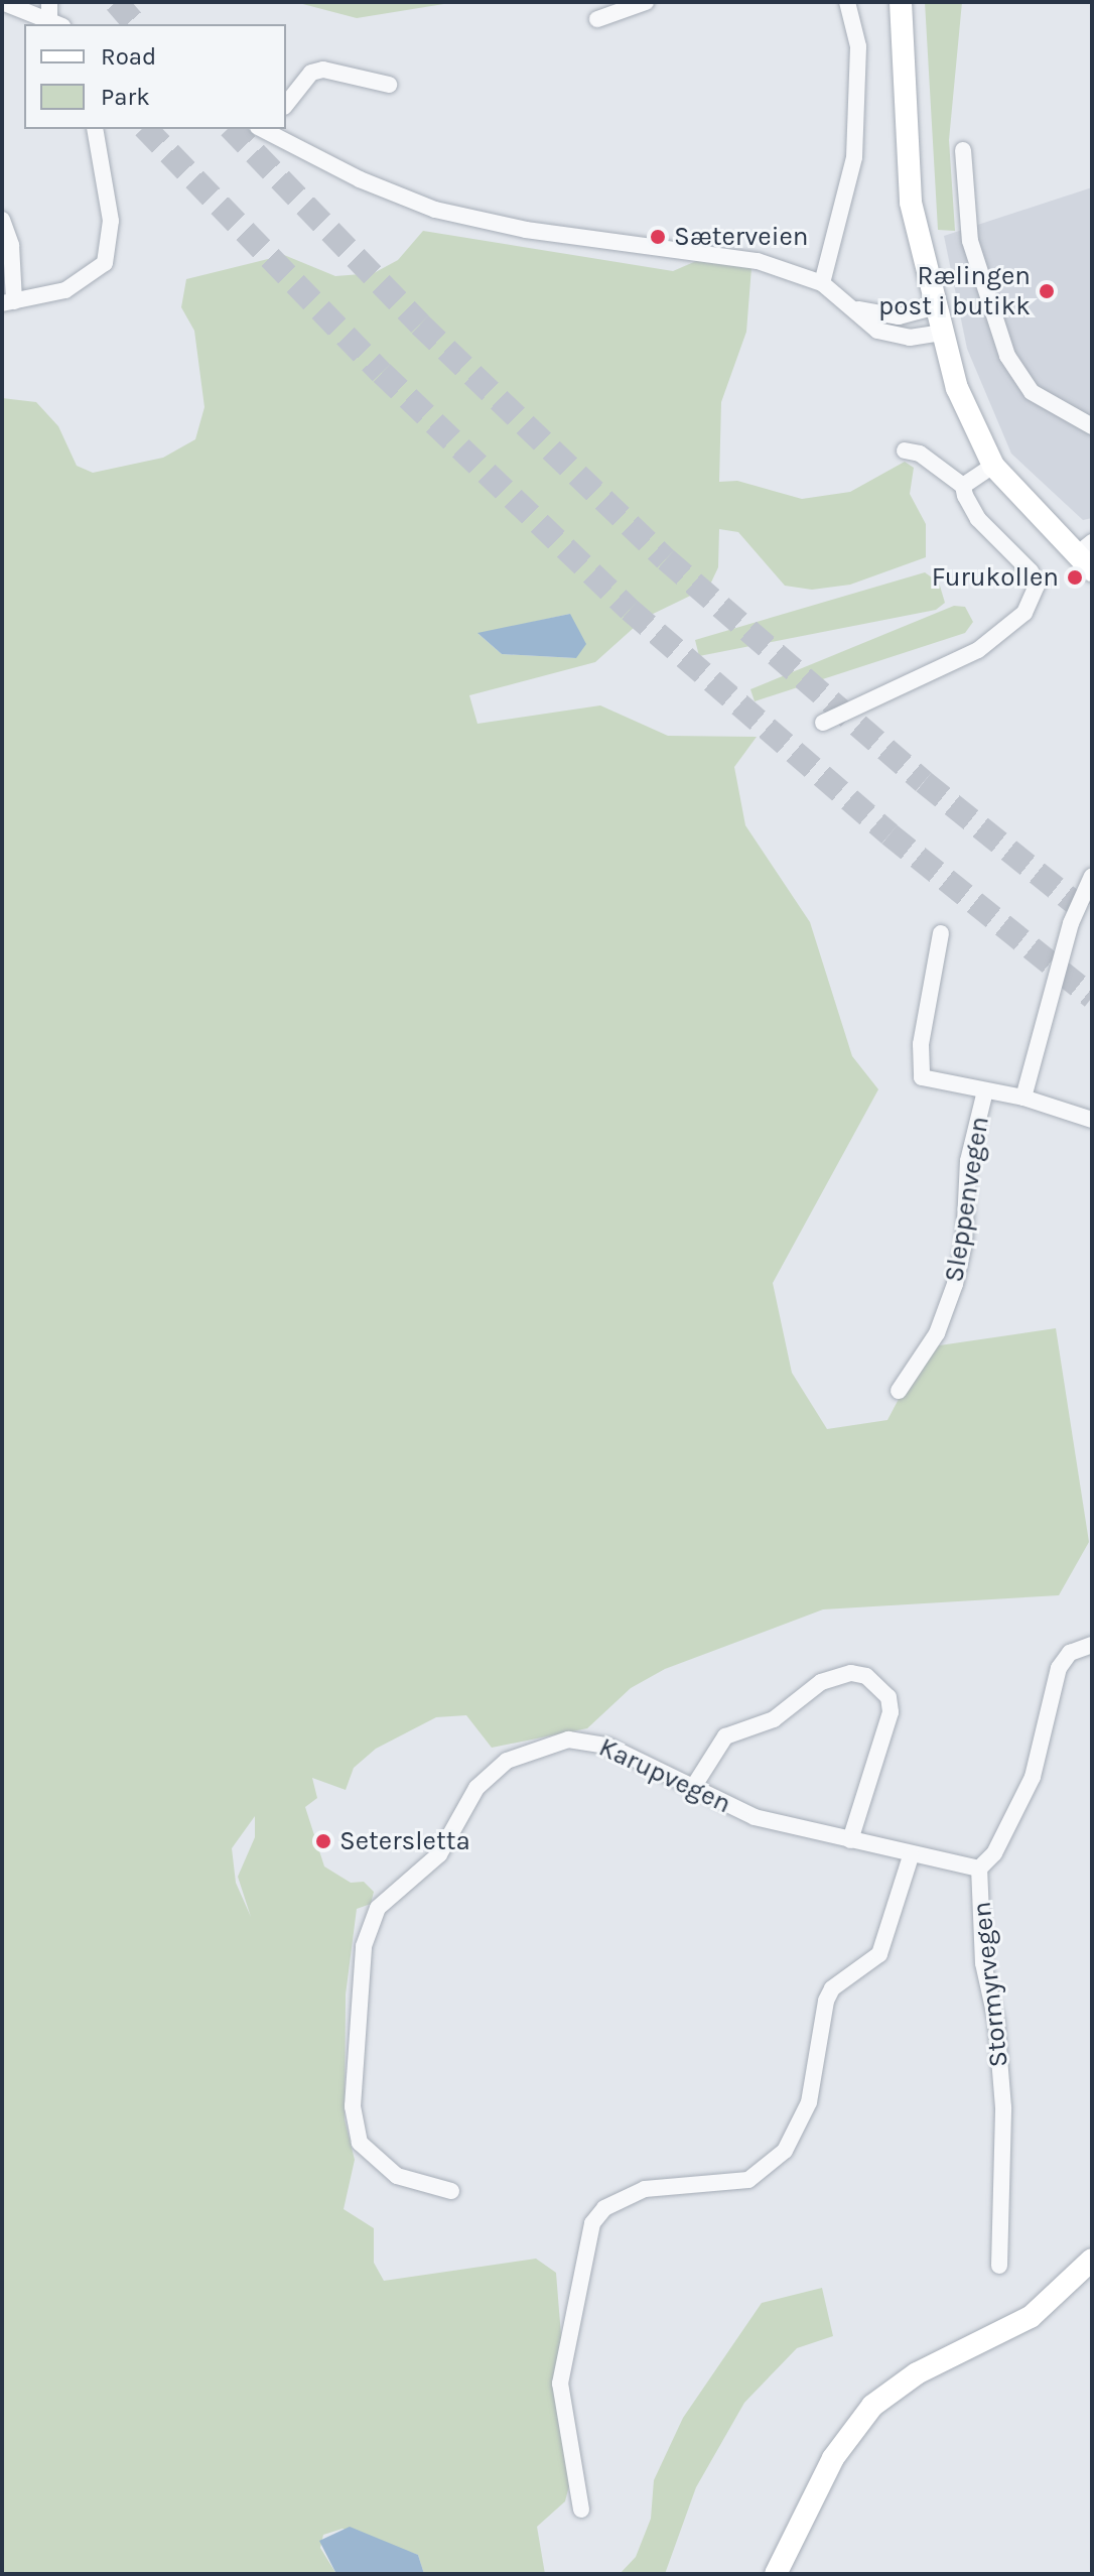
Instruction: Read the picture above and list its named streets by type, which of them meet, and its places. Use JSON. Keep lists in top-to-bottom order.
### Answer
{
  "streets": {
    "street": ["Sleppenvegen", "Karupvegen", "Stormyrvegen"]
  },
  "crossings": [
    ["Karupvegen", "Stormyrvegen"]
  ],
  "places": [
    "Sæterveien",
    "Rælingen post i butikk",
    "Furukollen",
    "Setersletta"
  ],
  "legend": ["Road", "Park"]
}
